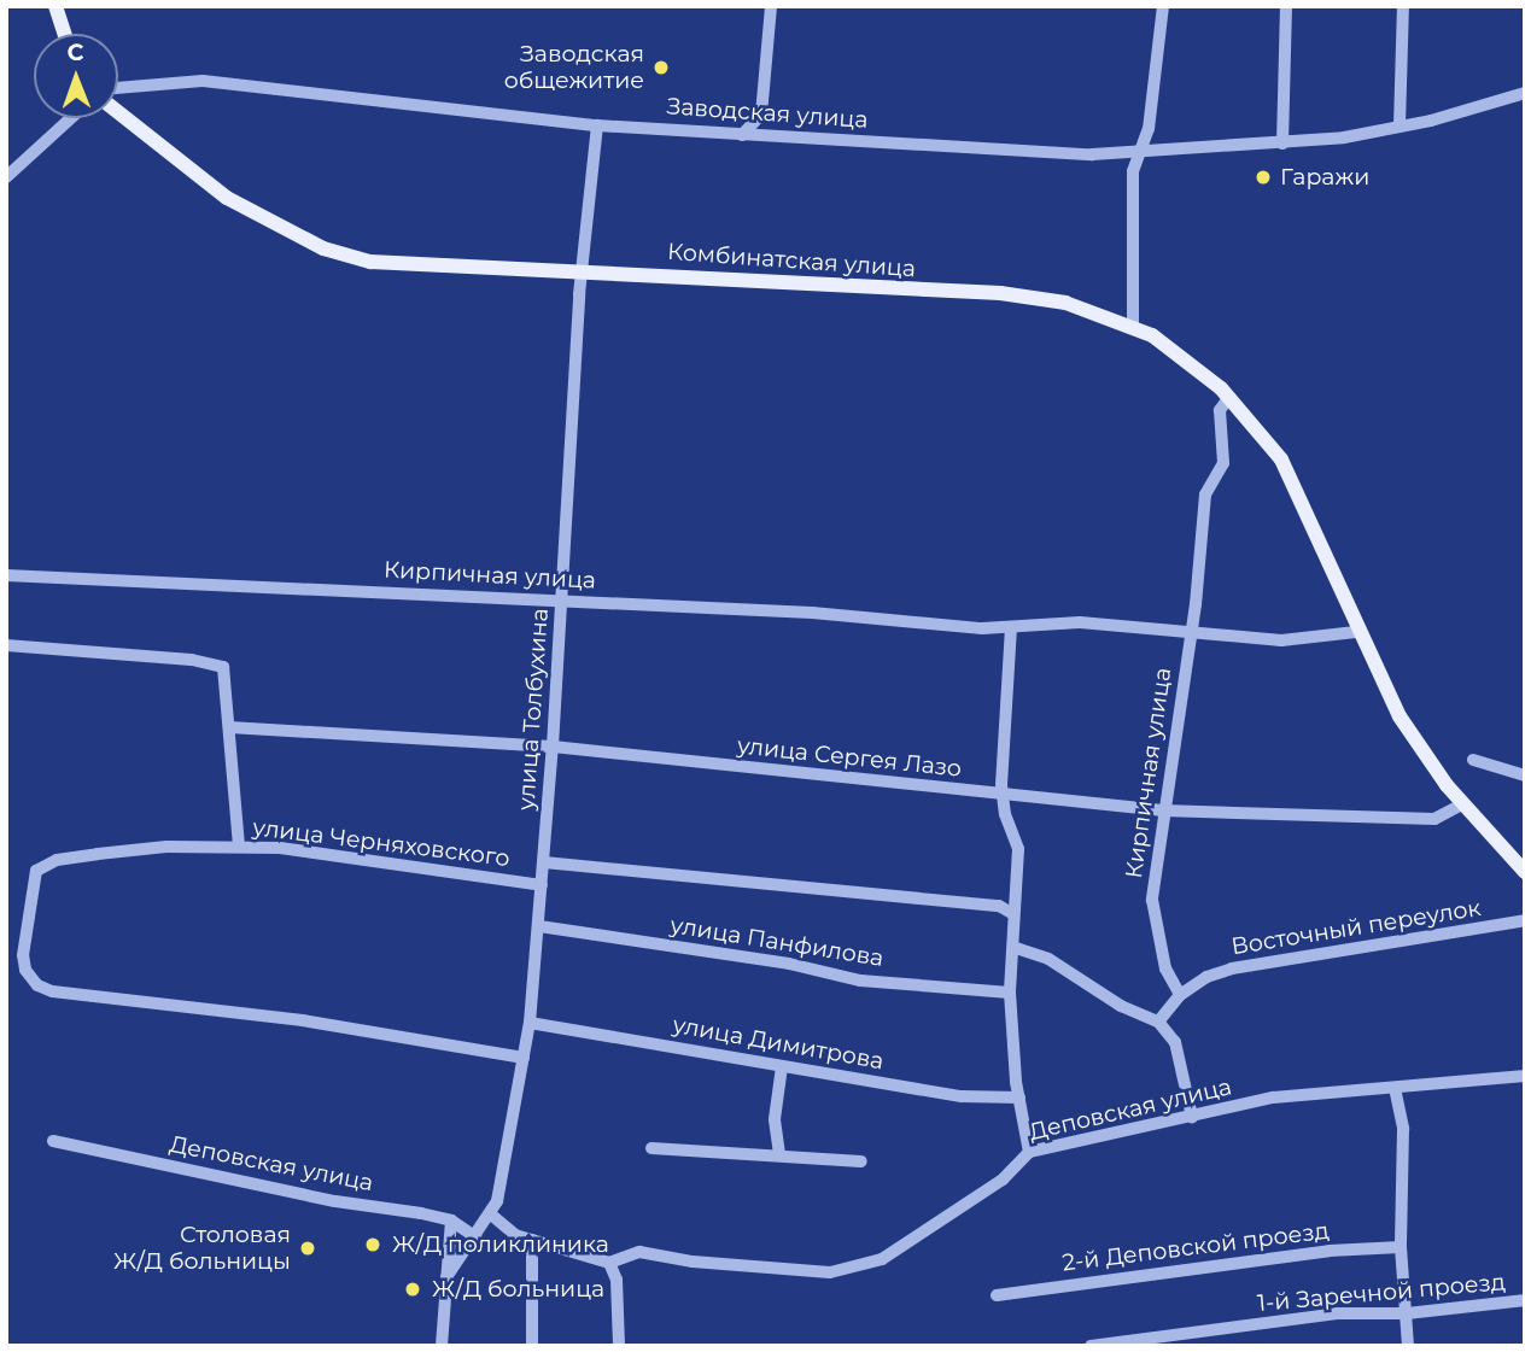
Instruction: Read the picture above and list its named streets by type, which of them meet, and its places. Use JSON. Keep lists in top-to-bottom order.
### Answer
{
  "streets": {
    "main road": ["Комбинатская улица"],
    "street": [
      "Заводская улица",
      "Кирпичная улица",
      "улица Толбухина",
      "улица Сергея Лазо",
      "улица Черняховского",
      "Восточный переулок",
      "улица Панфилова",
      "улица Димитрова",
      "Деповская улица",
      "2-й Деповской проезд",
      "1-й Заречной проезд"
    ]
  },
  "crossings": [
    ["Заводская улица", "улица Толбухина"],
    ["Комбинатская улица", "Кирпичная улица"],
    ["Комбинатская улица", "улица Толбухина"],
    ["Комбинатская улица", "улица Сергея Лазо"],
    ["Кирпичная улица", "улица Толбухина"],
    ["Кирпичная улица", "улица Сергея Лазо"],
    ["Кирпичная улица", "Восточный переулок"],
    ["улица Толбухина", "улица Сергея Лазо"],
    ["улица Толбухина", "улица Черняховского"],
    ["улица Толбухина", "улица Панфилова"],
    ["улица Толбухина", "улица Димитрова"],
    ["улица Толбухина", "Деповская улица"]
  ],
  "places": [
    "Заводская общежитие",
    "Гаражи",
    "Ж/Д поликлиника",
    "Столовая Ж/Д больницы",
    "Ж/Д больница"
  ],
  "north": "top"
}
